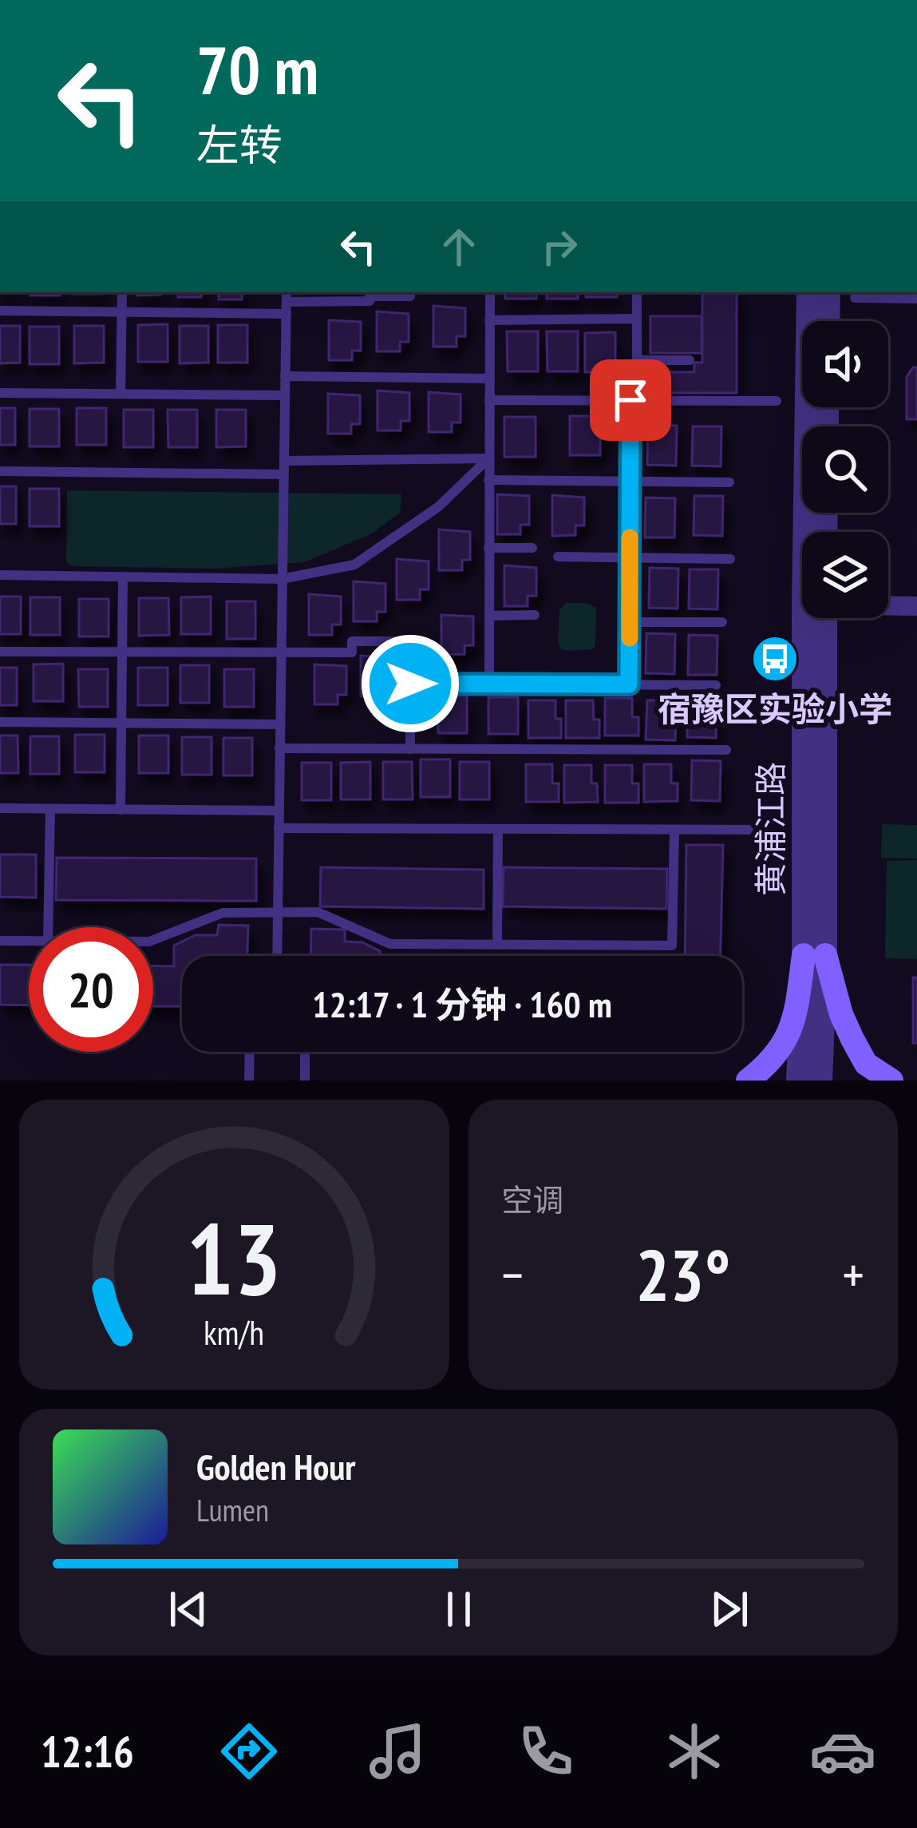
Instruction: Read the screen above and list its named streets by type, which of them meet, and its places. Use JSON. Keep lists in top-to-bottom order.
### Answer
{
  "streets": {
    "street": ["黄浦江路"]
  },
  "places": {
    "bus stop": ["宿豫区实验小学"]
  },
  "page": {
    "turn": ["70 m", "左转"],
    "limit": "20",
    "trip": "12:17 · 1 分钟 · 160 m",
    "tile": "空调",
    "heat": ["−", "23°", "+"],
    "song": ["Golden Hour", "Lumen"],
    "tabs": "12:16",
    "gauge": ["13", "km/h"]
  }
}
